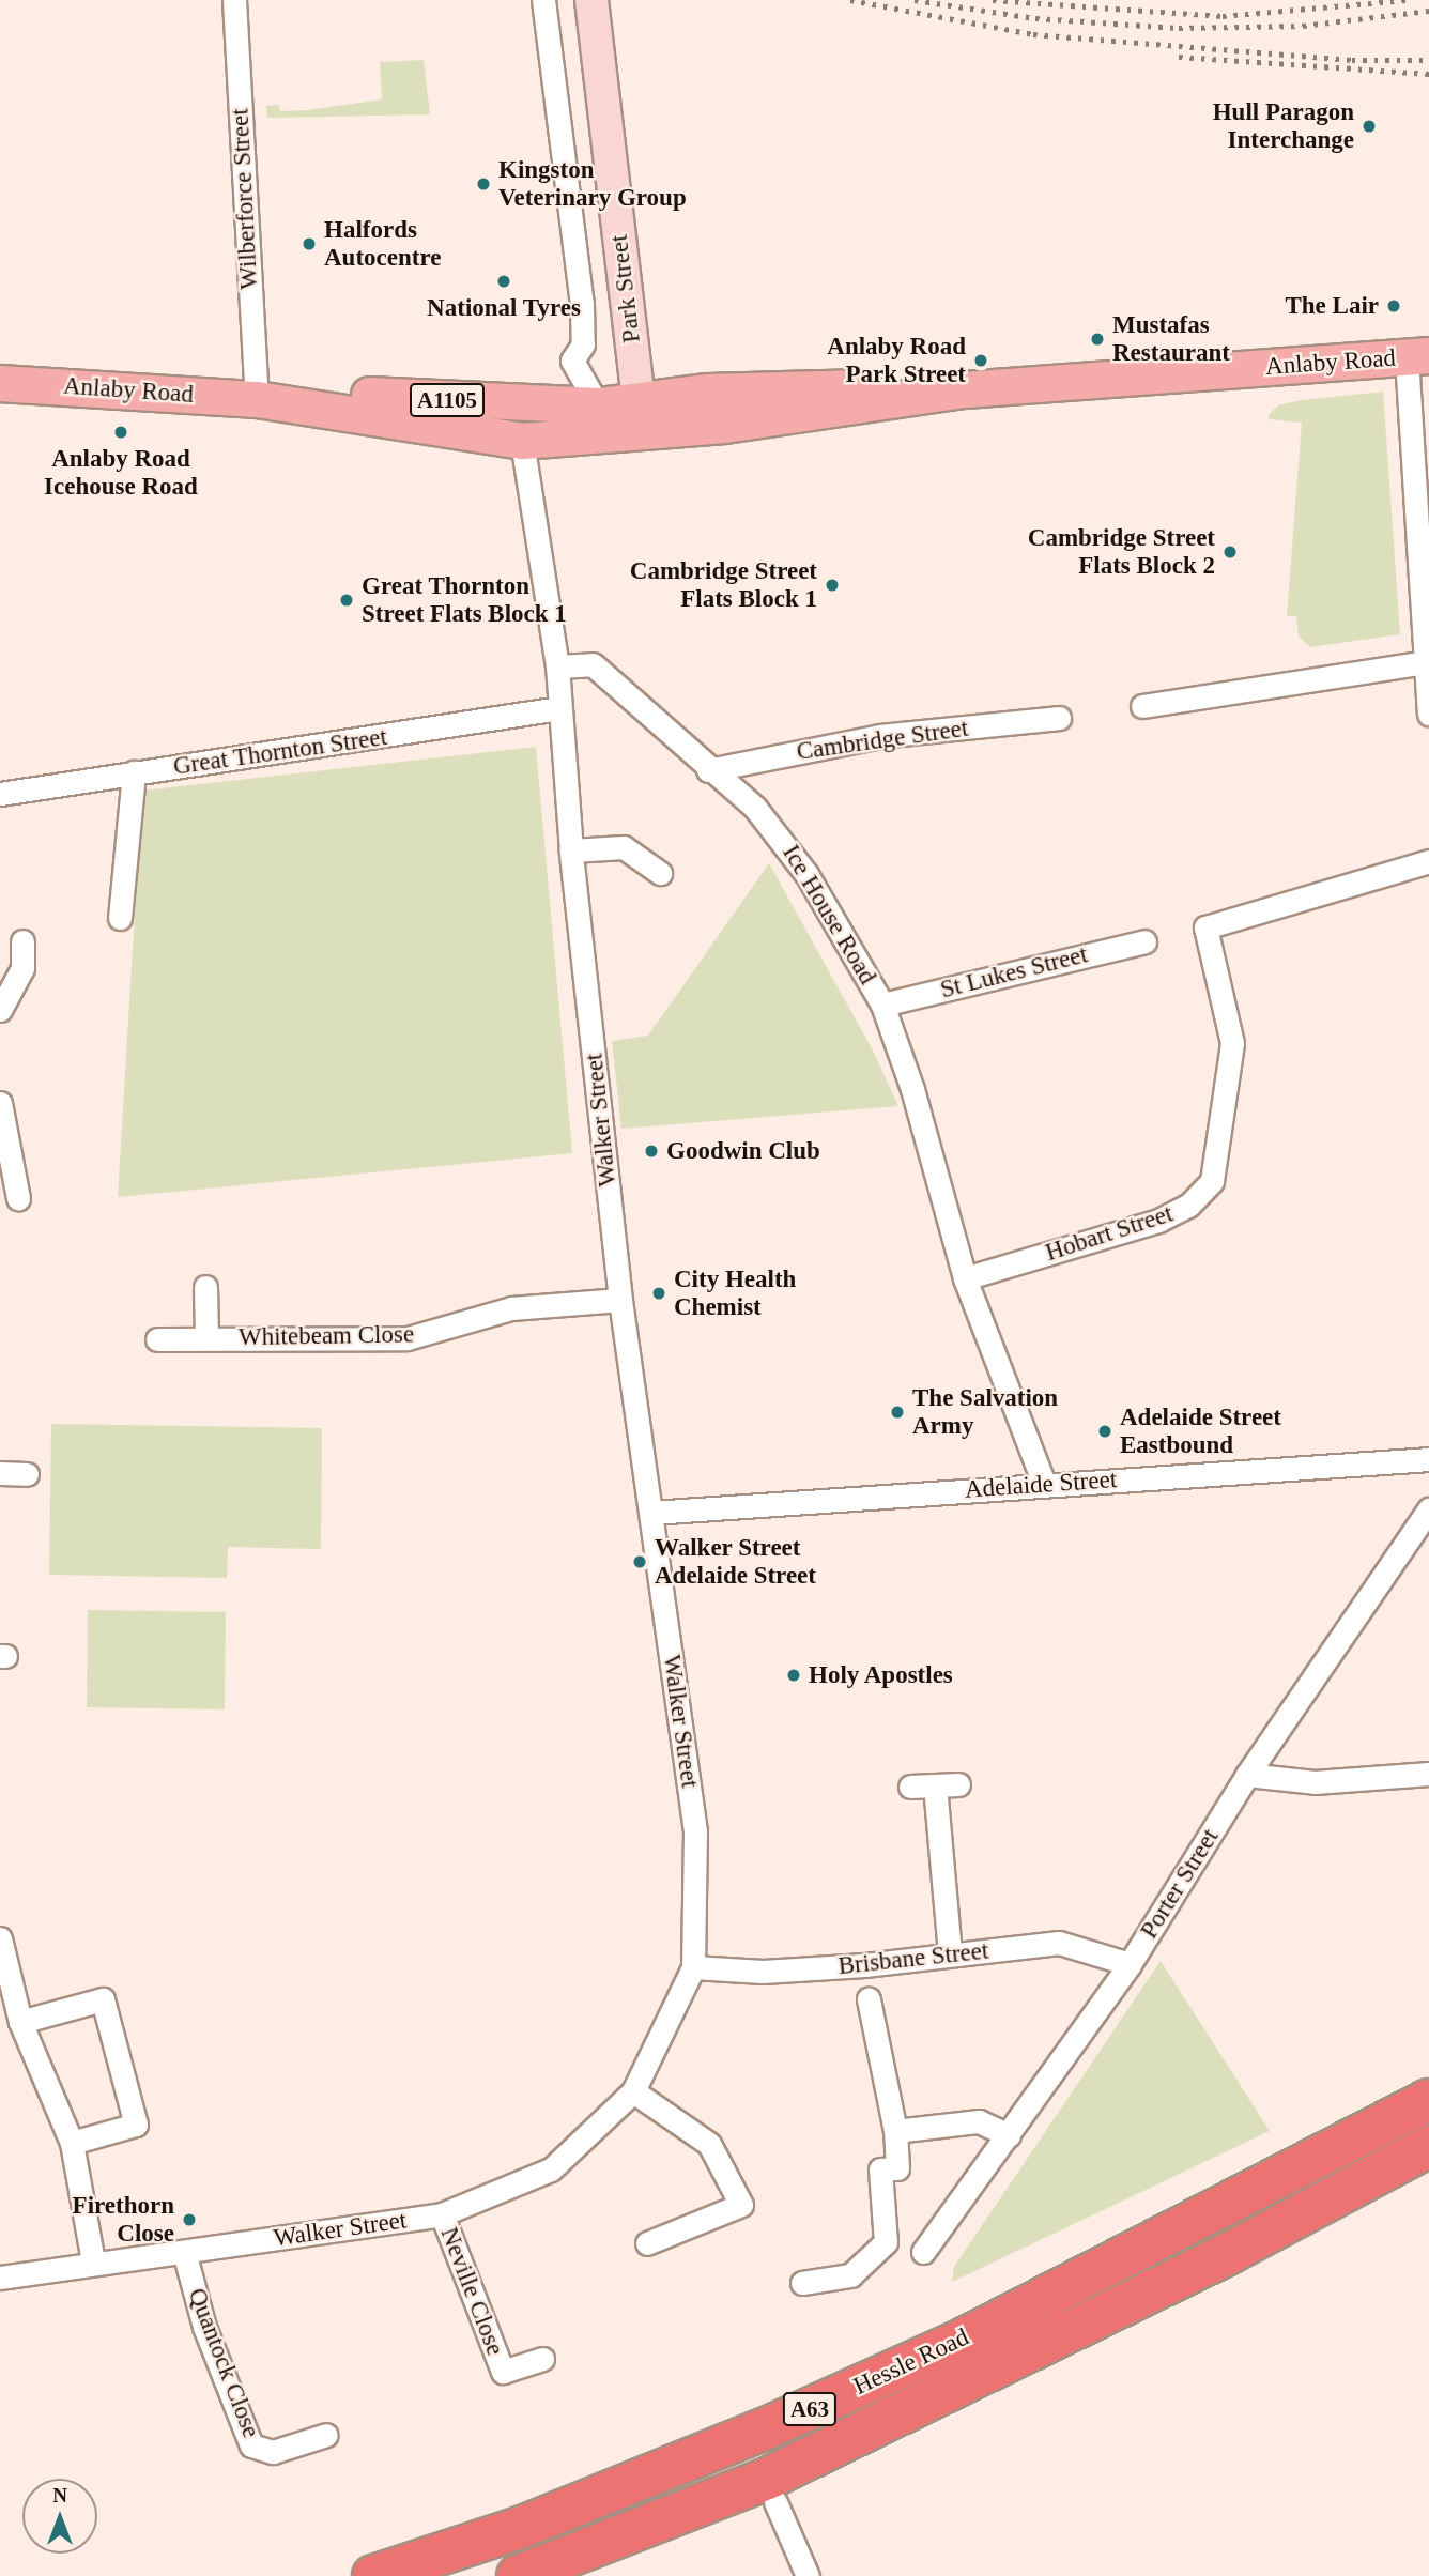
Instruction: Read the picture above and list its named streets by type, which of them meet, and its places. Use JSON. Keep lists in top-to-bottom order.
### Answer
{
  "streets": {
    "highway": ["Hessle Road", "A63"],
    "main road": ["Anlaby Road", "A1105"],
    "street": [
      "Wilberforce Street",
      "Park Street",
      "Cambridge Street",
      "Great Thornton Street",
      "Ice House Road",
      "St Lukes Street",
      "Walker Street",
      "Hobart Street",
      "Whitebeam Close",
      "Adelaide Street",
      "Porter Street",
      "Brisbane Street",
      "Neville Close",
      "Quantock Close"
    ]
  },
  "crossings": [
    ["Wilberforce Street", "Anlaby Road"],
    ["Park Street", "Anlaby Road"],
    ["Cambridge Street", "Ice House Road"],
    ["Great Thornton Street", "Walker Street"],
    ["Ice House Road", "St Lukes Street"],
    ["Ice House Road", "Walker Street"],
    ["Ice House Road", "Hobart Street"],
    ["Ice House Road", "Adelaide Street"],
    ["Walker Street", "Whitebeam Close"],
    ["Walker Street", "Adelaide Street"],
    ["Walker Street", "Brisbane Street"],
    ["Walker Street", "Neville Close"],
    ["Walker Street", "Quantock Close"],
    ["Porter Street", "Brisbane Street"],
    ["Hessle Road", "A63"]
  ],
  "places": [
    "Hull Paragon Interchange",
    "Kingston Veterinary Group",
    "Halfords Autocentre",
    "National Tyres",
    "The Lair",
    "Mustafas Restaurant",
    "Anlaby Road Park Street",
    "Anlaby Road Icehouse Road",
    "Cambridge Street Flats Block 2",
    "Cambridge Street Flats Block 1",
    "Great Thornton Street Flats Block 1",
    "Goodwin Club",
    "City Health Chemist",
    "The Salvation Army",
    "Adelaide Street Eastbound",
    "Walker Street Adelaide Street",
    "Holy Apostles",
    "Firethorn Close"
  ],
  "north": "top"
}
